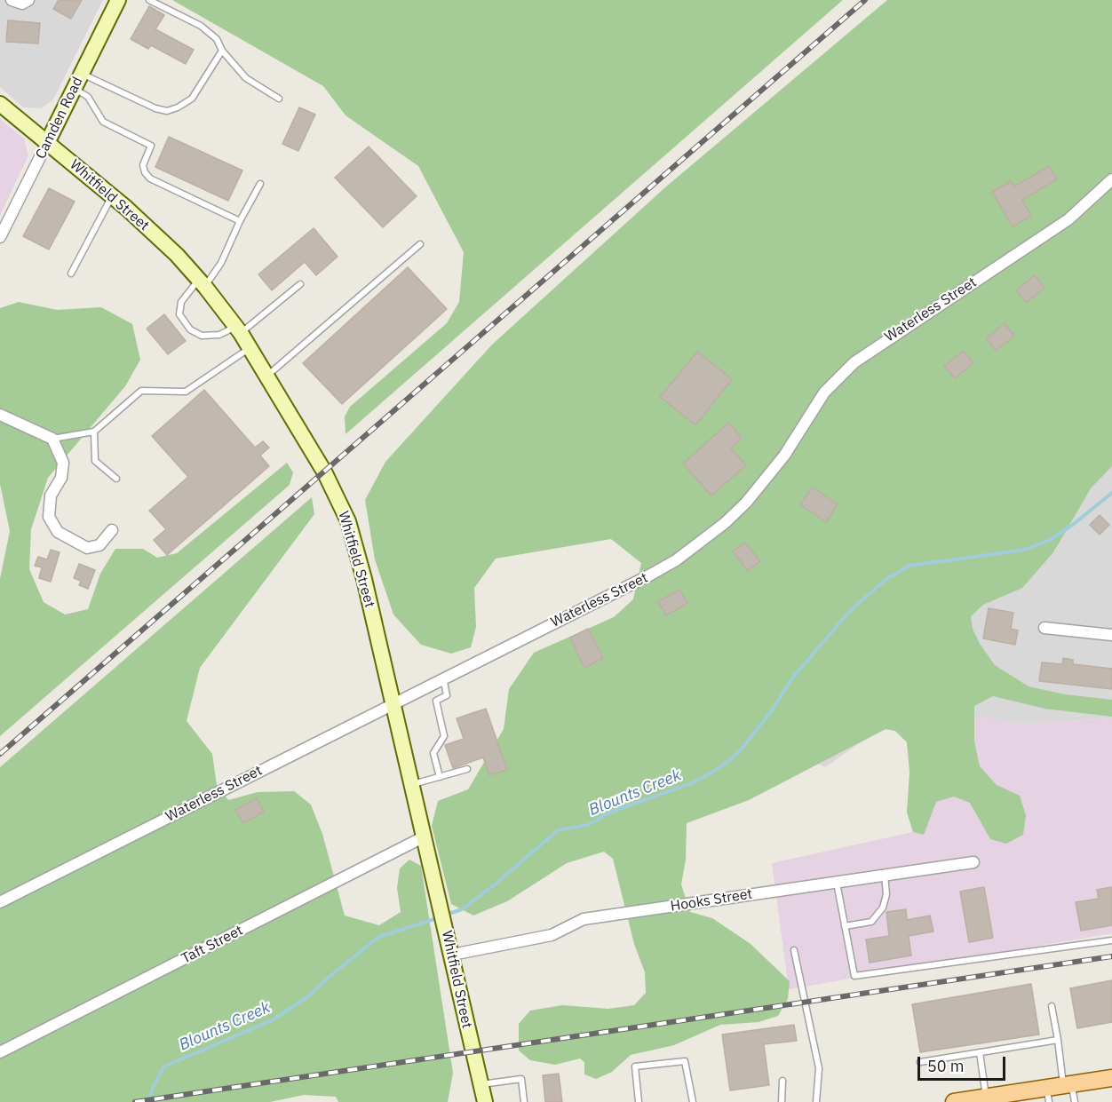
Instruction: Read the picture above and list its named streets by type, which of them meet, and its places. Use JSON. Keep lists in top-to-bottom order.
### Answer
{
  "streets": {
    "main road": ["Camden Road", "Whitfield Street"],
    "street": ["Waterless Street", "Hooks Street", "Taft Street"]
  },
  "crossings": [
    ["Camden Road", "Whitfield Street"],
    ["Whitfield Street", "Waterless Street"],
    ["Whitfield Street", "Hooks Street"],
    ["Whitfield Street", "Taft Street"]
  ],
  "water": ["Blounts Creek"],
  "scale_bar": "50 m"
}
